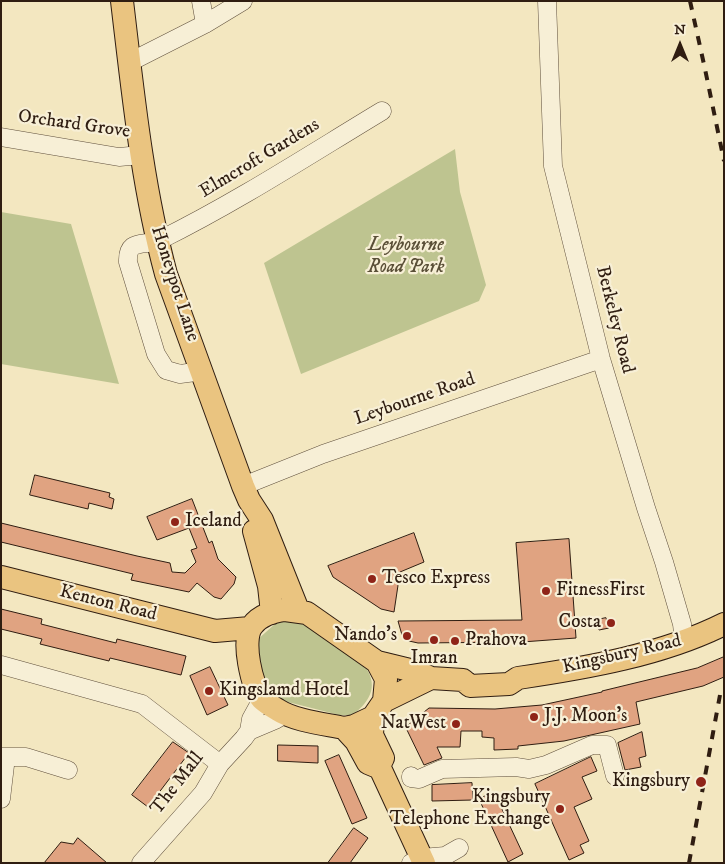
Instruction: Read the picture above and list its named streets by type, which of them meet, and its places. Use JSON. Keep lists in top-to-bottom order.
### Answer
{
  "streets": {
    "main road": ["Honeypot Lane", "Kenton Road", "Kingsbury Road"],
    "street": [
      "Orchard Grove",
      "Elmcroft Gardens",
      "Berkeley Road",
      "Leybourne Road",
      "The Mall"
    ]
  },
  "crossings": [
    ["Orchard Grove", "Honeypot Lane"],
    ["Elmcroft Gardens", "Honeypot Lane"],
    ["Honeypot Lane", "Leybourne Road"],
    ["Honeypot Lane", "Kenton Road"],
    ["Honeypot Lane", "Kingsbury Road"],
    ["Honeypot Lane", "The Mall"],
    ["Berkeley Road", "Leybourne Road"],
    ["Berkeley Road", "Kingsbury Road"],
    ["Kenton Road", "Kingsbury Road"],
    ["Kenton Road", "The Mall"],
    ["Kingsbury Road", "The Mall"]
  ],
  "parks": ["Leybourne Road Park"],
  "places": [
    "Iceland",
    "Tesco Express",
    "FitnessFirst",
    "Costa",
    "Nando's",
    "Imran",
    "Prahova",
    "Kingslamd Hotel",
    "J.J. Moon's",
    "NatWest",
    "Kingsbury",
    "Kingsbury Telephone Exchange"
  ],
  "north": "top"
}
